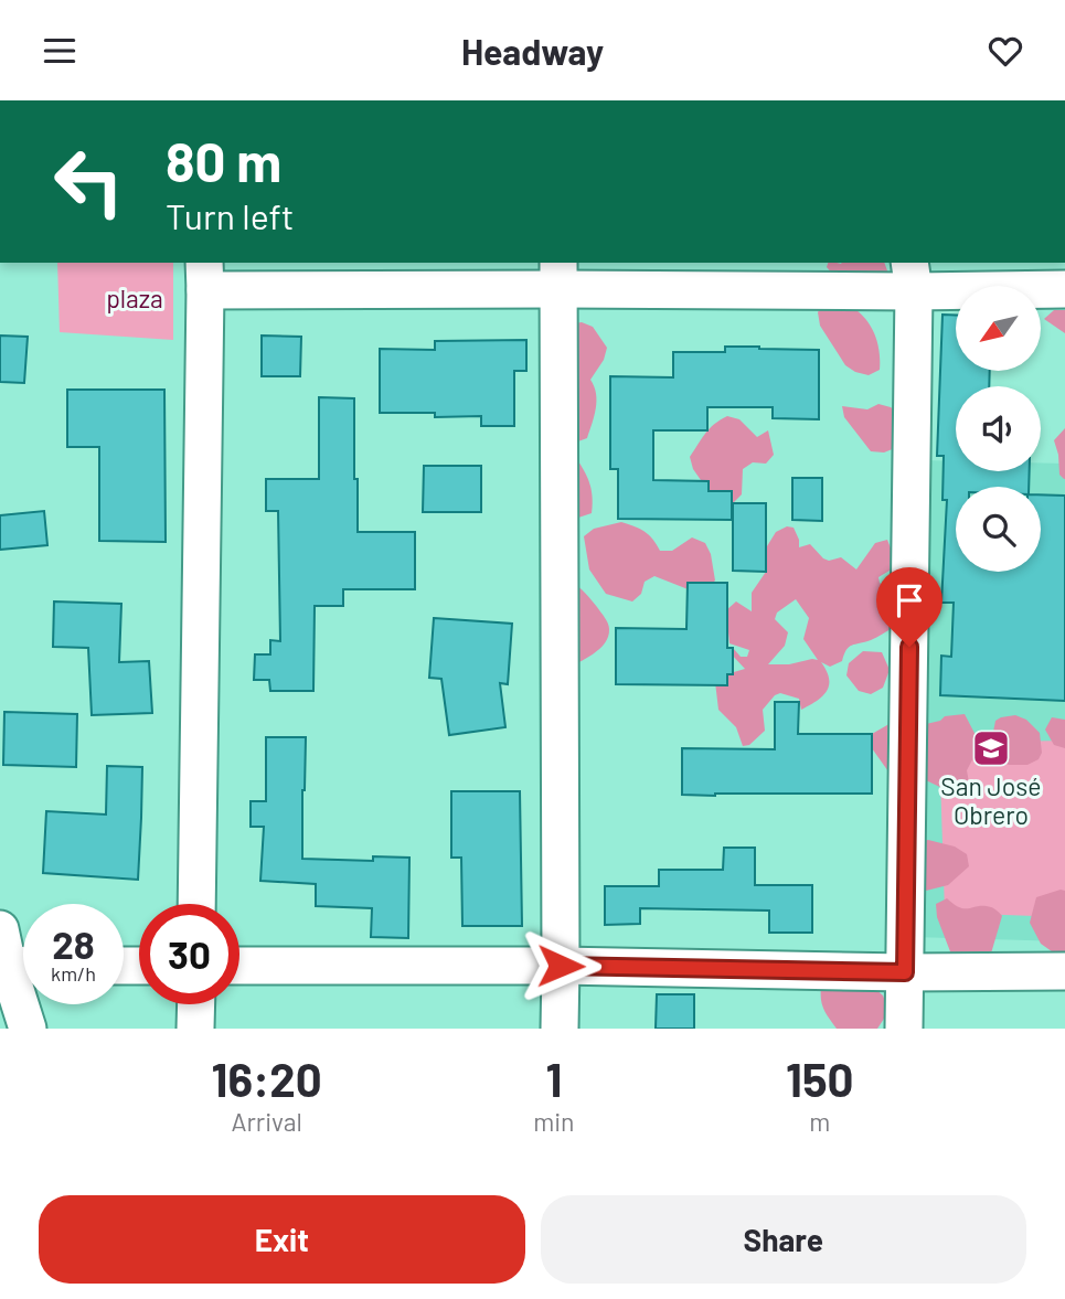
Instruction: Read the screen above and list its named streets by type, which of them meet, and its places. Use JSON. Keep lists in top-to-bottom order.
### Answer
{
  "parks": ["plaza"],
  "places": {
    "school or university": ["San José Obrero"]
  },
  "north": "bottom left",
  "page": {
    "header": "Headway",
    "turn": ["80 m", "Turn left"],
    "speed": "28 km/h",
    "limit": "30",
    "eta": [
      "16:20",
      "Arrival",
      "1",
      "min",
      "150",
      "m"
    ],
    "buttons": ["Exit", "Share"]
  }
}
